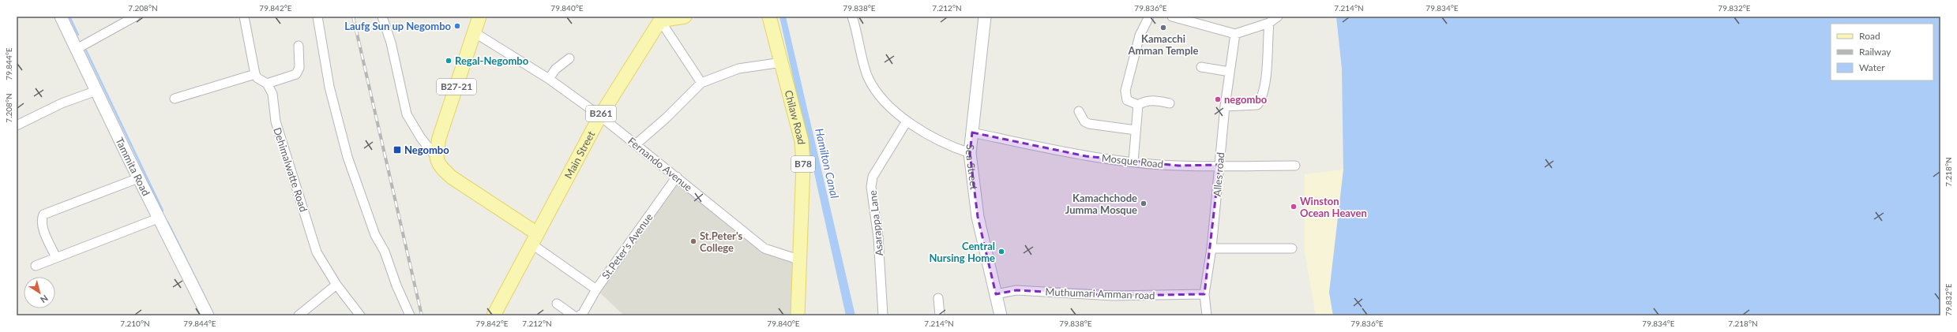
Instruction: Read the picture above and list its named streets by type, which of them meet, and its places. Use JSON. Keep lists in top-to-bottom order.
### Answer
{
  "streets": {
    "main road": [
      "B27-21",
      "B261",
      "Chilaw Road",
      "Main Street",
      "B78"
    ],
    "street": [
      "Mosque Road",
      "Fernando Avenue",
      "Tammita Road",
      "Sea Street",
      "Dehimalwatte Road",
      "Alles road",
      "Asarappa Lane",
      "St.Peter's Avenue",
      "Muthumari Amman road"
    ]
  },
  "crossings": [
    ["B27-21", "Fernando Avenue"],
    ["Chilaw Road", "Fernando Avenue"],
    ["Main Street", "Fernando Avenue"],
    ["Mosque Road", "Sea Street"],
    ["Mosque Road", "Alles road"],
    ["Fernando Avenue", "St.Peter's Avenue"],
    ["Sea Street", "Muthumari Amman road"],
    ["Alles road", "Muthumari Amman road"]
  ],
  "water": ["Hamilton Canal"],
  "places": {
    "other": [
      "Laufg Sun up Negombo",
      "Kamacchi Amman Temple",
      "Regal-Negombo",
      "negombo",
      "Kamachchode Jumma Mosque",
      "Winston Ocean Heaven",
      "St.Peter's College",
      "Central Nursing Home"
    ],
    "transit": ["Negombo"]
  },
  "legend": ["Road", "Railway", "Water"],
  "north": "bottom right",
  "coordinates": [
    "7.208°N",
    "79.842°E",
    "79.840°E",
    "79.838°E",
    "7.212°N",
    "79.836°E",
    "7.214°N",
    "79.834°E",
    "79.832°E",
    "79.844°E",
    "7.218°N",
    "7.210°N"
  ]
}
